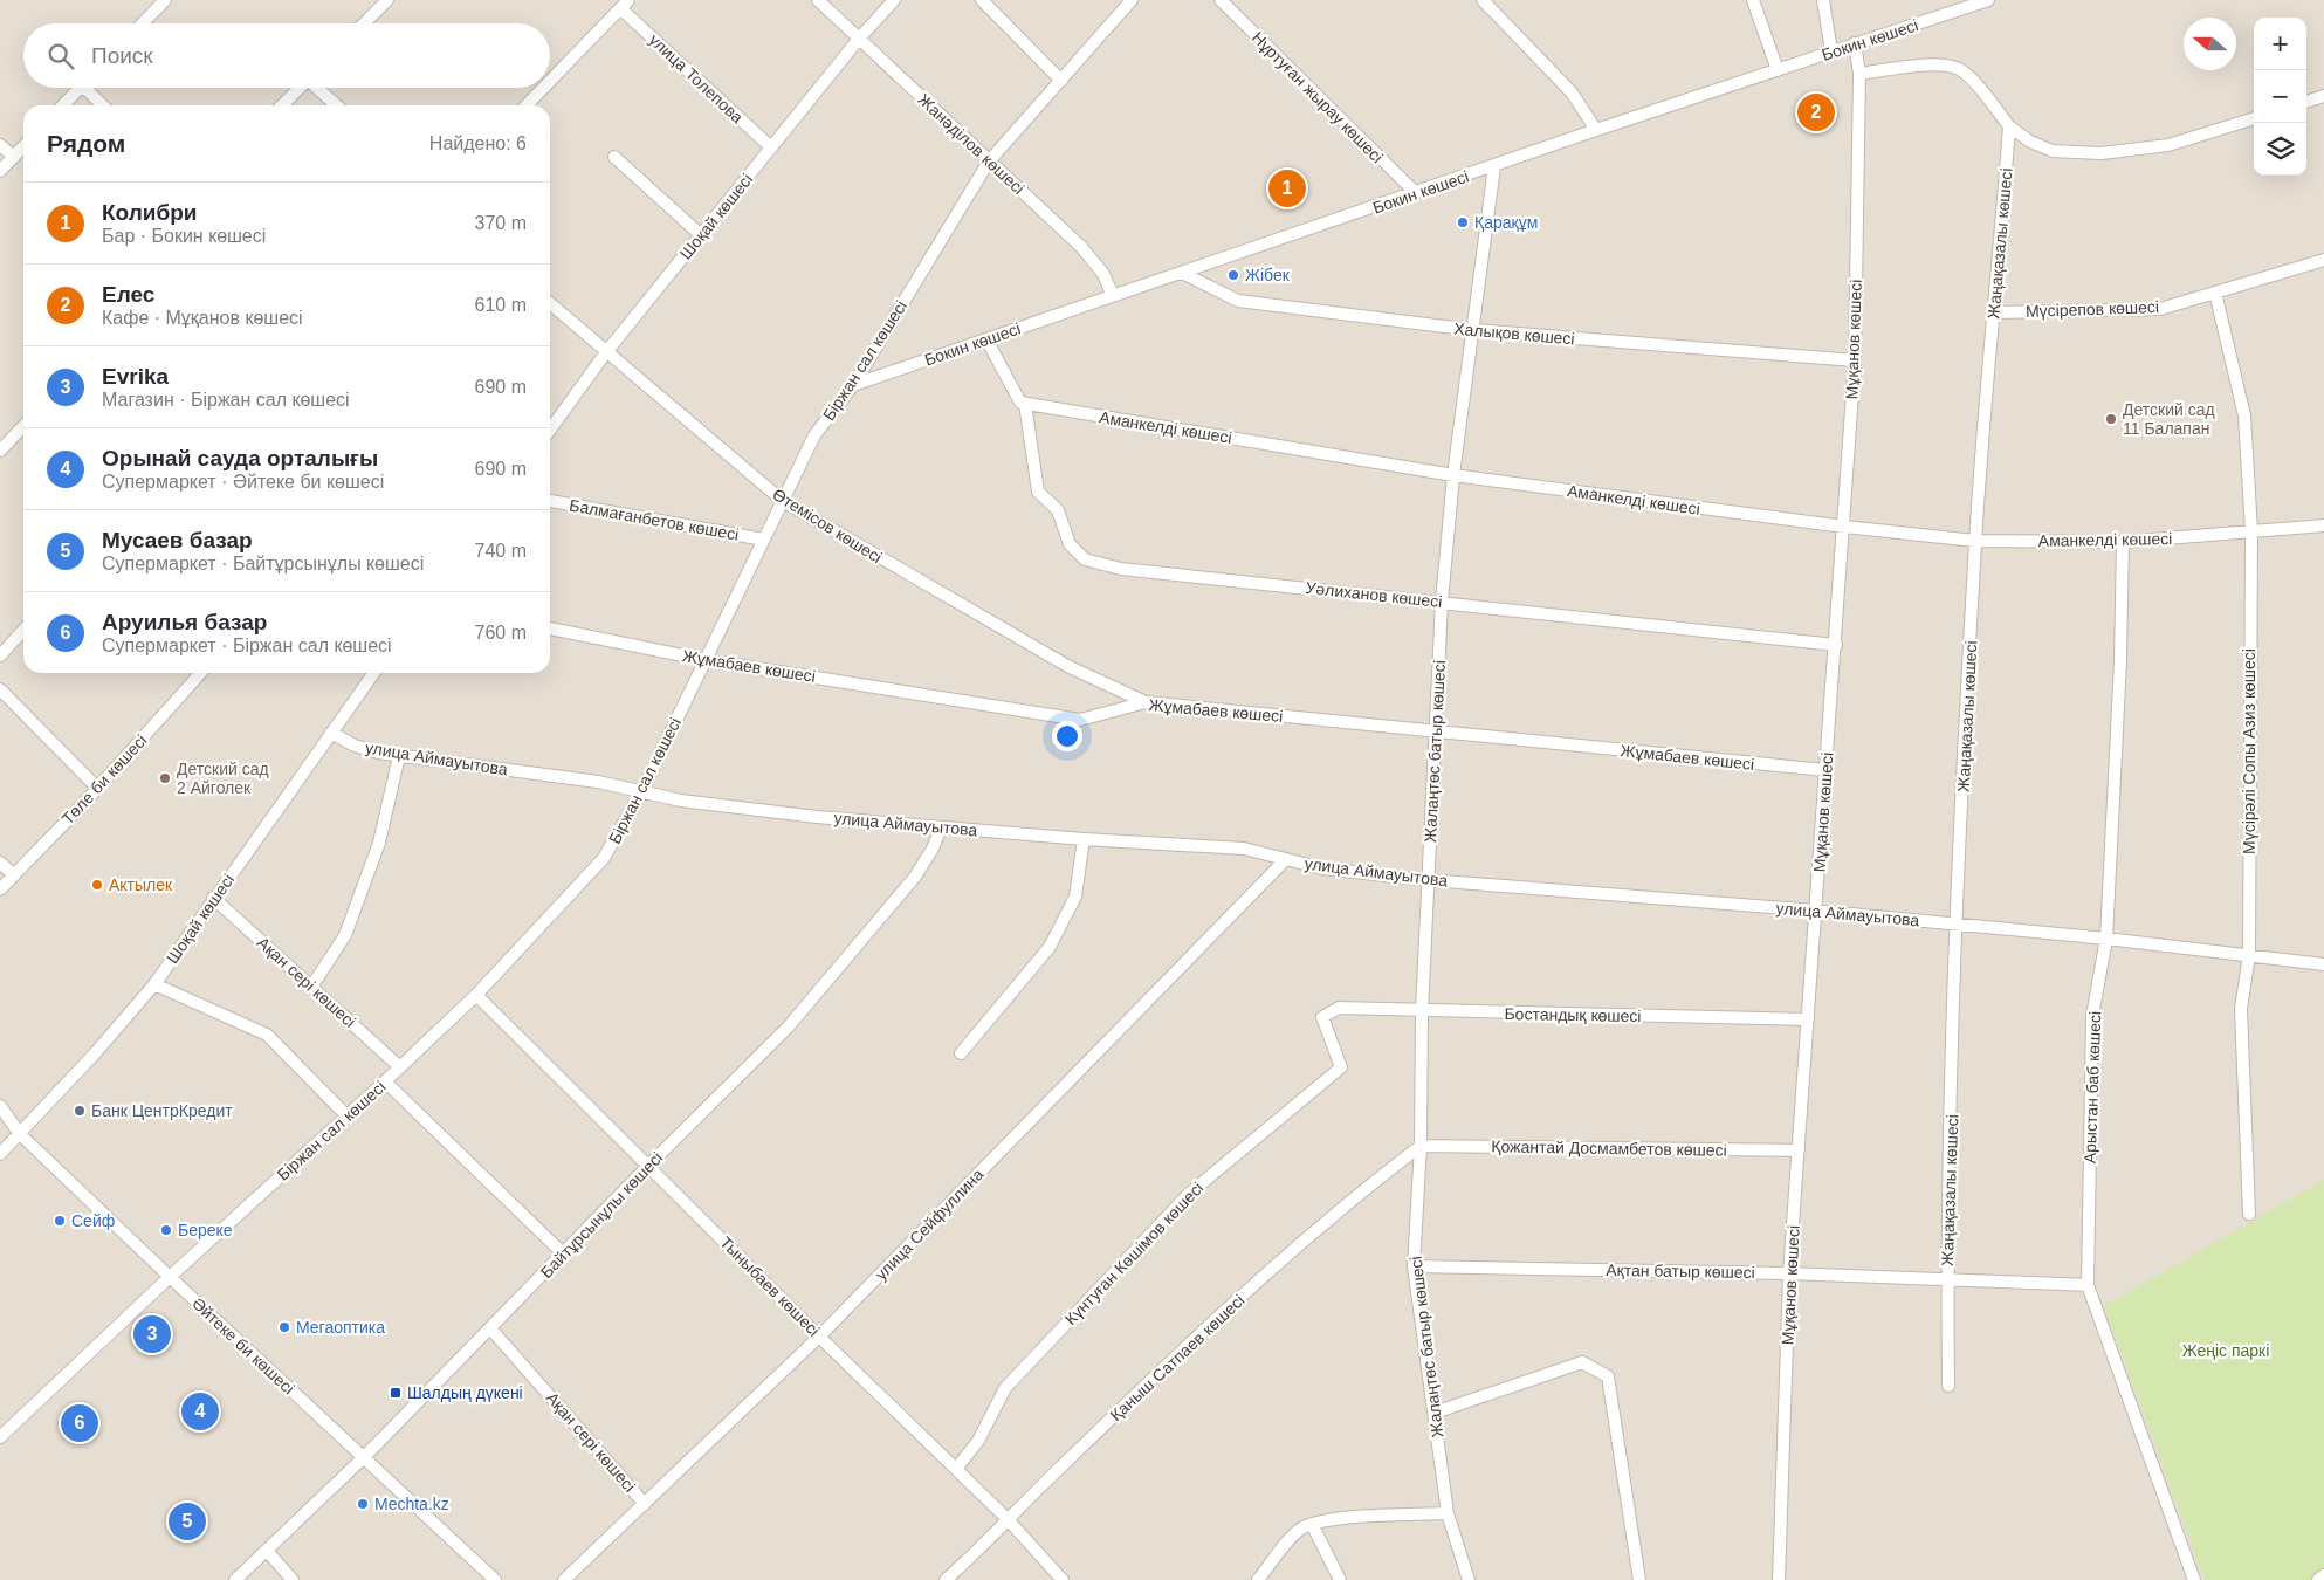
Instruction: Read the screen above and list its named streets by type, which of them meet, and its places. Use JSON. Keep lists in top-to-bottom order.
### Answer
{
  "streets": {
    "street": [
      "Бокин көшесі",
      "улица Толепова",
      "Нұртуған жырау көшесі",
      "Жанәділов көшесі",
      "Шоқай көшесі",
      "Жаңақазалы көшесі",
      "Мүсірепов көшесі",
      "Халықов көшесі",
      "Мұқанов көшесі",
      "Біржан сал көшесі",
      "Аманкелді көшесі",
      "Балмағанбетов көшесі",
      "Өтемісов көшесі",
      "Уәлиханов көшесі",
      "Жұмабаев көшесі",
      "Жалаңтөс батыр көшесі",
      "Мүсірәлі Сопы Азиз көшесі",
      "улица Аймауытова",
      "Төле би көшесі",
      "Ақан сері көшесі",
      "Бостандық көшесі",
      "Арыстан баб көшесі",
      "Қожантай Досмамбетов көшесі",
      "Байтұрсынұлы көшесі",
      "улица Сейфуллина",
      "Күнтуған Көшімов көшесі",
      "Ақтан батыр көшесі",
      "Тыныбаев көшесі",
      "Әйтеке би көшесі",
      "Қаныш Сатпаев көшесі"
    ]
  },
  "crossings": [
    ["Бокин көшесі", "Нұртуған жырау көшесі"],
    ["Бокин көшесі", "Жанәділов көшесі"],
    ["Бокин көшесі", "Халықов көшесі"],
    ["Бокин көшесі", "Мұқанов көшесі"],
    ["Бокин көшесі", "Біржан сал көшесі"],
    ["Бокин көшесі", "Жалаңтөс батыр көшесі"],
    ["улица Толепова", "Шоқай көшесі"],
    ["Жанәділов көшесі", "Шоқай көшесі"],
    ["Жанәділов көшесі", "Біржан сал көшесі"],
    ["Шоқай көшесі", "Өтемісов көшесі"],
    ["Шоқай көшесі", "улица Аймауытова"],
    ["Шоқай көшесі", "Ақан сері көшесі"],
    ["Шоқай көшесі", "Әйтеке би көшесі"],
    ["Жаңақазалы көшесі", "Мүсірепов көшесі"],
    ["Жаңақазалы көшесі", "Аманкелді көшесі"],
    ["Жаңақазалы көшесі", "улица Аймауытова"],
    ["Жаңақазалы көшесі", "Ақтан батыр көшесі"],
    ["Мүсірепов көшесі", "Мүсірәлі Сопы Азиз көшесі"],
    ["Халықов көшесі", "Мұқанов көшесі"],
    ["Халықов көшесі", "Жалаңтөс батыр көшесі"],
    ["Мұқанов көшесі", "Аманкелді көшесі"],
    ["Мұқанов көшесі", "Уәлиханов көшесі"],
    ["Мұқанов көшесі", "Жұмабаев көшесі"],
    ["Мұқанов көшесі", "улица Аймауытова"],
    ["Мұқанов көшесі", "Бостандық көшесі"],
    ["Мұқанов көшесі", "Қожантай Досмамбетов көшесі"],
    ["Мұқанов көшесі", "Ақтан батыр көшесі"],
    ["Біржан сал көшесі", "Балмағанбетов көшесі"],
    ["Біржан сал көшесі", "Өтемісов көшесі"],
    ["Біржан сал көшесі", "Жұмабаев көшесі"],
    ["Біржан сал көшесі", "улица Аймауытова"],
    ["Біржан сал көшесі", "Ақан сері көшесі"],
    ["Біржан сал көшесі", "Тыныбаев көшесі"],
    ["Біржан сал көшесі", "Әйтеке би көшесі"],
    ["Аманкелді көшесі", "Уәлиханов көшесі"],
    ["Аманкелді көшесі", "Жалаңтөс батыр көшесі"],
    ["Аманкелді көшесі", "Мүсірәлі Сопы Азиз көшесі"],
    ["Аманкелді көшесі", "Арыстан баб көшесі"],
    ["Өтемісов көшесі", "Жұмабаев көшесі"],
    ["Уәлиханов көшесі", "Жалаңтөс батыр көшесі"],
    ["Жұмабаев көшесі", "Жалаңтөс батыр көшесі"],
    ["Жалаңтөс батыр көшесі", "улица Аймауытова"],
    ["Жалаңтөс батыр көшесі", "Бостандық көшесі"],
    ["Жалаңтөс батыр көшесі", "Қожантай Досмамбетов көшесі"],
    ["Жалаңтөс батыр көшесі", "Ақтан батыр көшесі"],
    ["Жалаңтөс батыр көшесі", "Қаныш Сатпаев көшесі"],
    ["Мүсірәлі Сопы Азиз көшесі", "улица Аймауытова"],
    ["улица Аймауытова", "Арыстан баб көшесі"],
    ["улица Аймауытова", "Байтұрсынұлы көшесі"],
    ["улица Аймауытова", "улица Сейфуллина"],
    ["Ақан сері көшесі", "Байтұрсынұлы көшесі"],
    ["Ақан сері көшесі", "улица Сейфуллина"],
    ["Бостандық көшесі", "Күнтуған Көшімов көшесі"],
    ["Арыстан баб көшесі", "Ақтан батыр көшесі"],
    ["Қожантай Досмамбетов көшесі", "Қаныш Сатпаев көшесі"],
    ["Байтұрсынұлы көшесі", "Тыныбаев көшесі"],
    ["Байтұрсынұлы көшесі", "Әйтеке би көшесі"],
    ["улица Сейфуллина", "Тыныбаев көшесі"],
    ["Күнтуған Көшімов көшесі", "Тыныбаев көшесі"],
    ["Тыныбаев көшесі", "Қаныш Сатпаев көшесі"]
  ],
  "parks": ["Жеңіс паркі"],
  "places": {
    "other": [
      "Қарақұм",
      "Жібек",
      "Детский сад 11 Балапан",
      "Детский сад 2 Айголек",
      "Актылек",
      "Банк ЦентрКредит",
      "Сейф",
      "Береке",
      "Мегаоптика",
      "Mechta.kz"
    ],
    "transit": ["Шалдың дүкені"]
  },
  "north": "left",
  "page": {
    "map_buttons": ["+", "−"],
    "search": "Поиск",
    "pins": [
      "2",
      "1",
      "3",
      "4",
      "6",
      "5"
    ],
    "heading": ["Рядом", "Найдено: 6"],
    "list": [
      {
        "mark": "1",
        "name": "Колибри",
        "note": "Бар · Бокин көшесі",
        "value": "370 m"
      },
      {
        "mark": "2",
        "name": "Елес",
        "note": "Кафе · Мұқанов көшесі",
        "value": "610 m"
      },
      {
        "mark": "3",
        "name": "Evrika",
        "note": "Магазин · Біржан сал көшесі",
        "value": "690 m"
      },
      {
        "mark": "4",
        "name": "Орынай сауда орталығы",
        "note": "Супермаркет · Әйтеке би көшесі",
        "value": "690 m"
      },
      {
        "mark": "5",
        "name": "Мусаев базар",
        "note": "Супермаркет · Байтұрсынұлы көшесі",
        "value": "740 m"
      },
      {
        "mark": "6",
        "name": "Аруилья базар",
        "note": "Супермаркет · Біржан сал көшесі",
        "value": "760 m"
      }
    ]
  }
}
